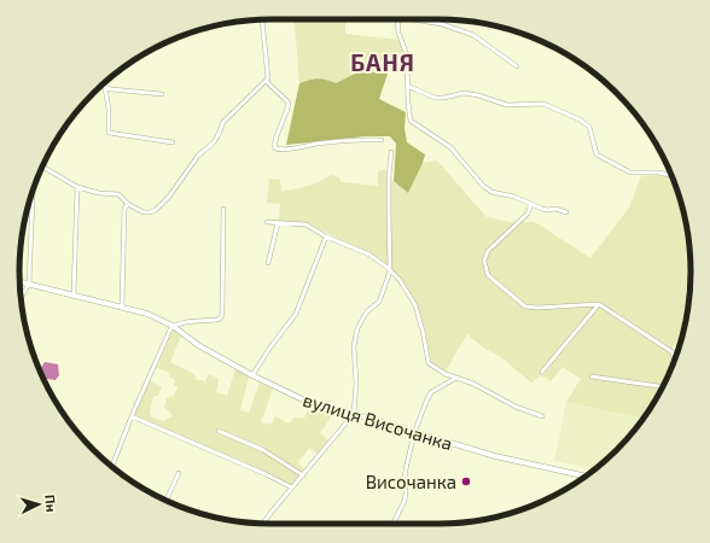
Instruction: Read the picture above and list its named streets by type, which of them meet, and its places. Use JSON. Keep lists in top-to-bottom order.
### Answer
{
  "streets": {
    "street": ["вулиця Височанка"]
  },
  "districts": ["БАНЯ"],
  "places": ["Височанка"],
  "north": "right"
}
